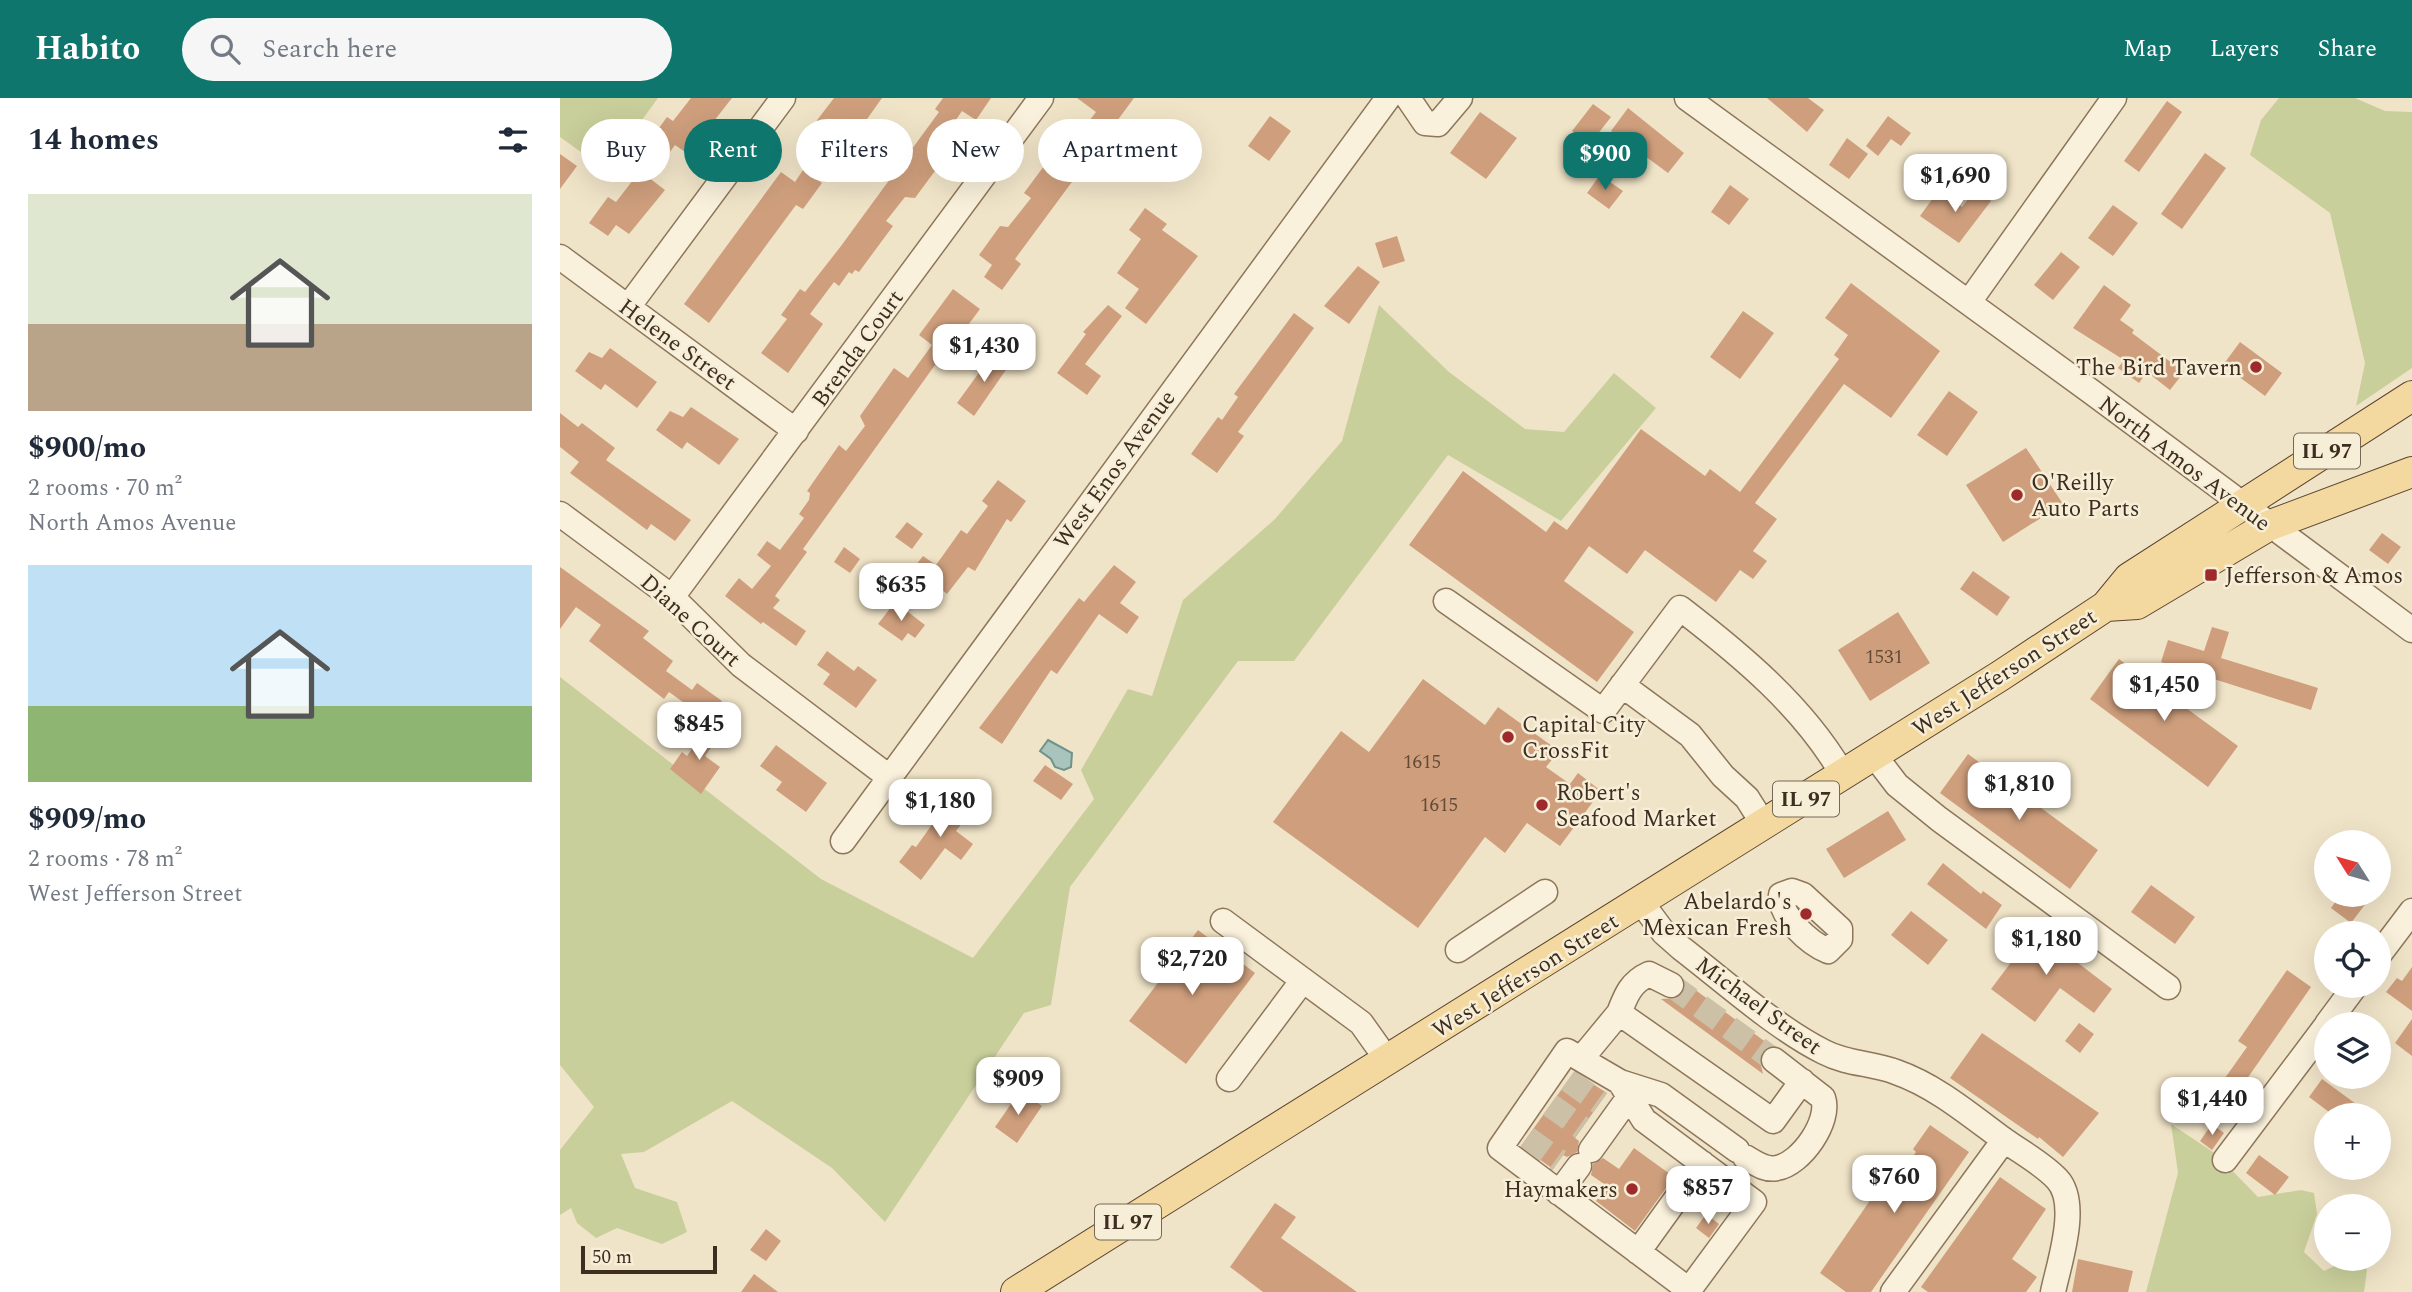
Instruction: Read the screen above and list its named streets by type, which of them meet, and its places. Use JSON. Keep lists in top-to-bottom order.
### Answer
{
  "streets": {
    "main road": ["IL 97", "West Jefferson Street"],
    "street": [
      "Helene Street",
      "Brenda Court",
      "North Amos Avenue",
      "West Enos Avenue",
      "Diane Court",
      "Michael Street"
    ]
  },
  "crossings": [
    ["Helene Street", "Brenda Court"],
    ["Brenda Court", "Diane Court"],
    ["IL 97", "North Amos Avenue"],
    ["IL 97", "West Jefferson Street"],
    ["North Amos Avenue", "West Jefferson Street"],
    ["West Enos Avenue", "Diane Court"],
    ["West Jefferson Street", "Michael Street"]
  ],
  "places": {
    "other": [
      "The Bird Tavern",
      "O'Reilly Auto Parts",
      "Capital City CrossFit",
      "Robert's Seafood Market",
      "Abelardo's Mexican Fresh",
      "Haymakers"
    ],
    "transit": ["Jefferson & Amos"]
  },
  "house_numbers": ["1531", "1615", "1615"],
  "scale_bar": "50 m",
  "north": "top left",
  "page": {
    "header": "Habito",
    "search": "Search here",
    "nav": ["Map", "Layers", "Share"],
    "heading": "14 homes",
    "chip": [
      "Buy",
      "Rent",
      "Filters",
      "New",
      "Apartment"
    ],
    "price": [
      "$900",
      "$1,690",
      "$1,430",
      "$635",
      "$1,450",
      "$845",
      "$1,810",
      "$1,180",
      "$1,180",
      "$2,720",
      "$909",
      "$1,440",
      "$760",
      "$857"
    ],
    "list": [
      {
        "name": "$900/mo",
        "note": "2 rooms · 70 m² · North Amos Avenue"
      },
      {
        "name": "$909/mo",
        "note": "2 rooms · 78 m² · West Jefferson Street"
      }
    ],
    "map_buttons": ["+", "−"],
    "scale": "50 m"
  }
}
